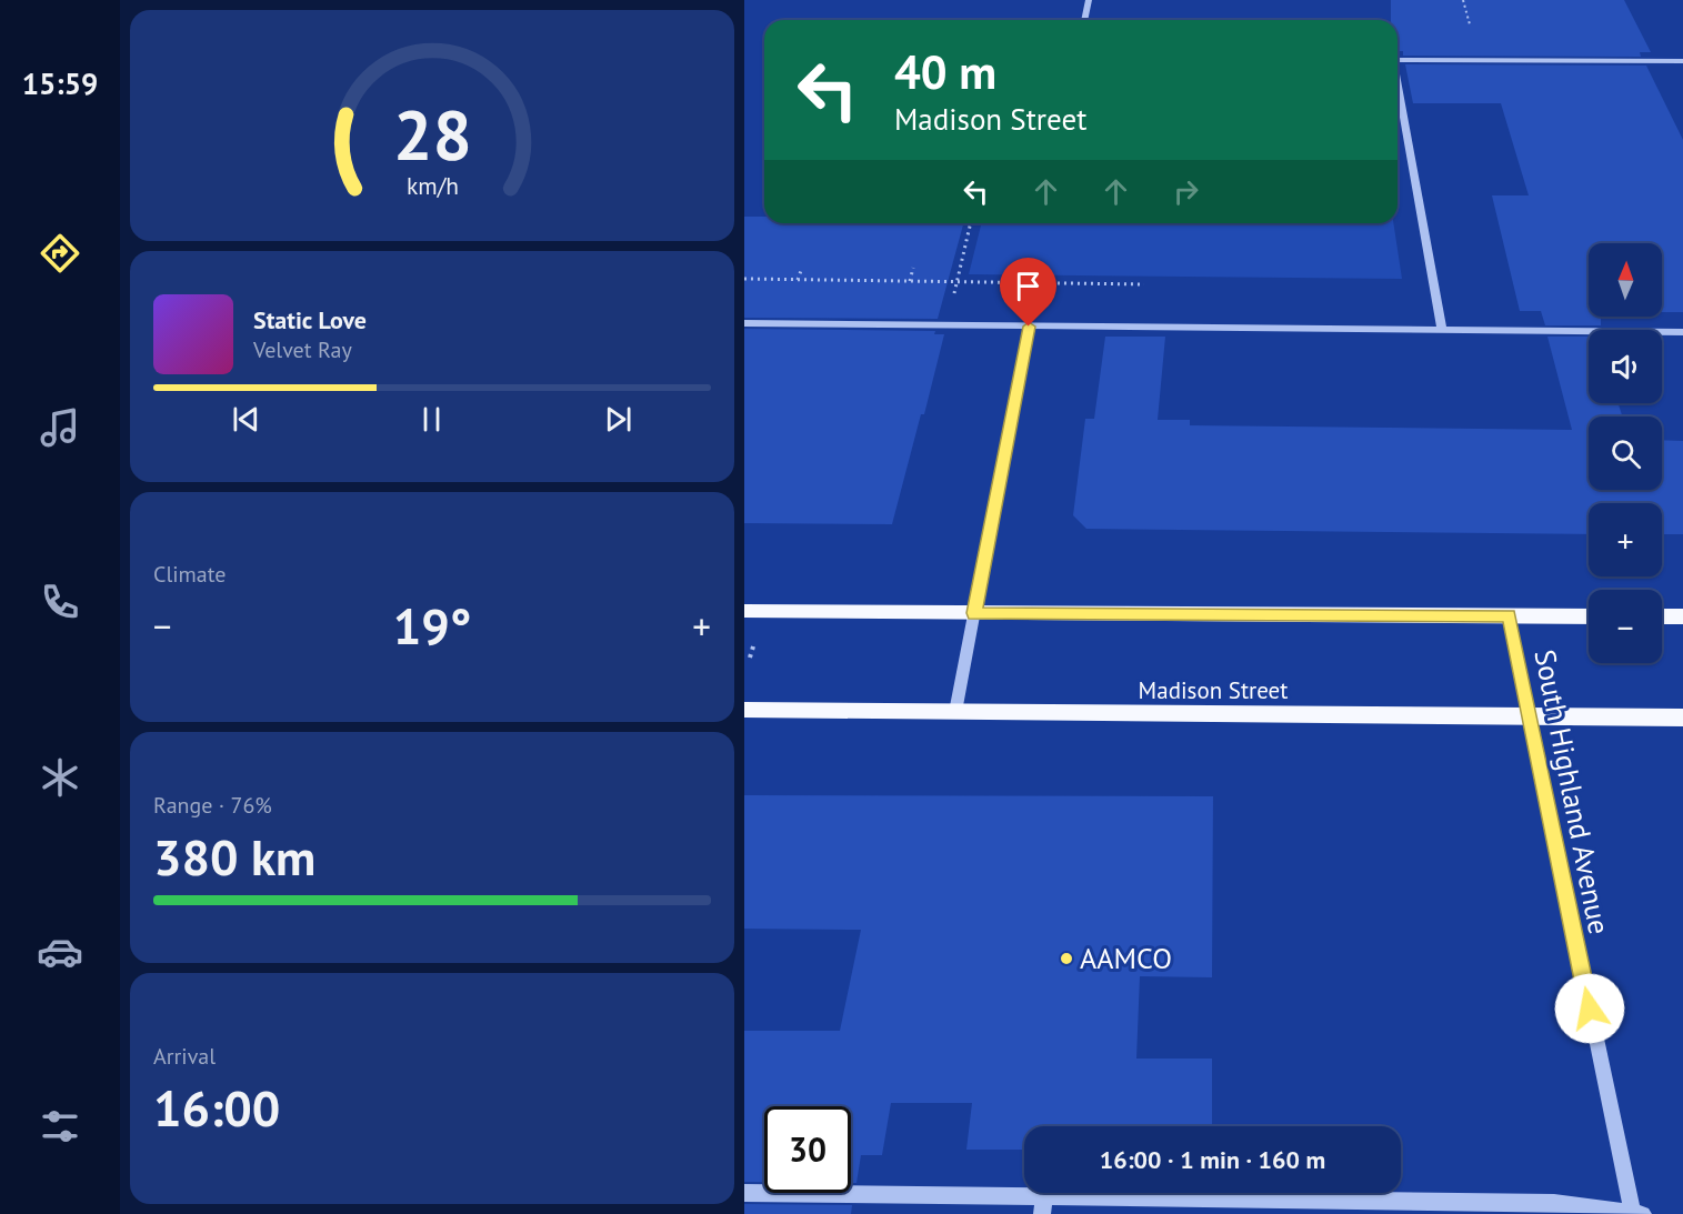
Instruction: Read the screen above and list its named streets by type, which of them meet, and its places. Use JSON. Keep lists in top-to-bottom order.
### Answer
{
  "streets": {
    "main road": ["Madison Street"],
    "street": ["South Highland Avenue"]
  },
  "crossings": [
    ["Madison Street", "South Highland Avenue"]
  ],
  "places": ["AAMCO"],
  "north": "top",
  "page": {
    "tabs": "15:59",
    "turn": ["40 m", "Madison Street"],
    "map_buttons": ["+", "−"],
    "song": ["Static Love", "Velvet Ray"],
    "tile": [
      "Climate",
      ["Range · 76%", "380 km"],
      ["Arrival", "16:00"]
    ],
    "heat": ["−", "19°", "+"],
    "limit": "30",
    "trip": "16:00 · 1 min · 160 m",
    "gauge": ["28", "km/h"]
  }
}
